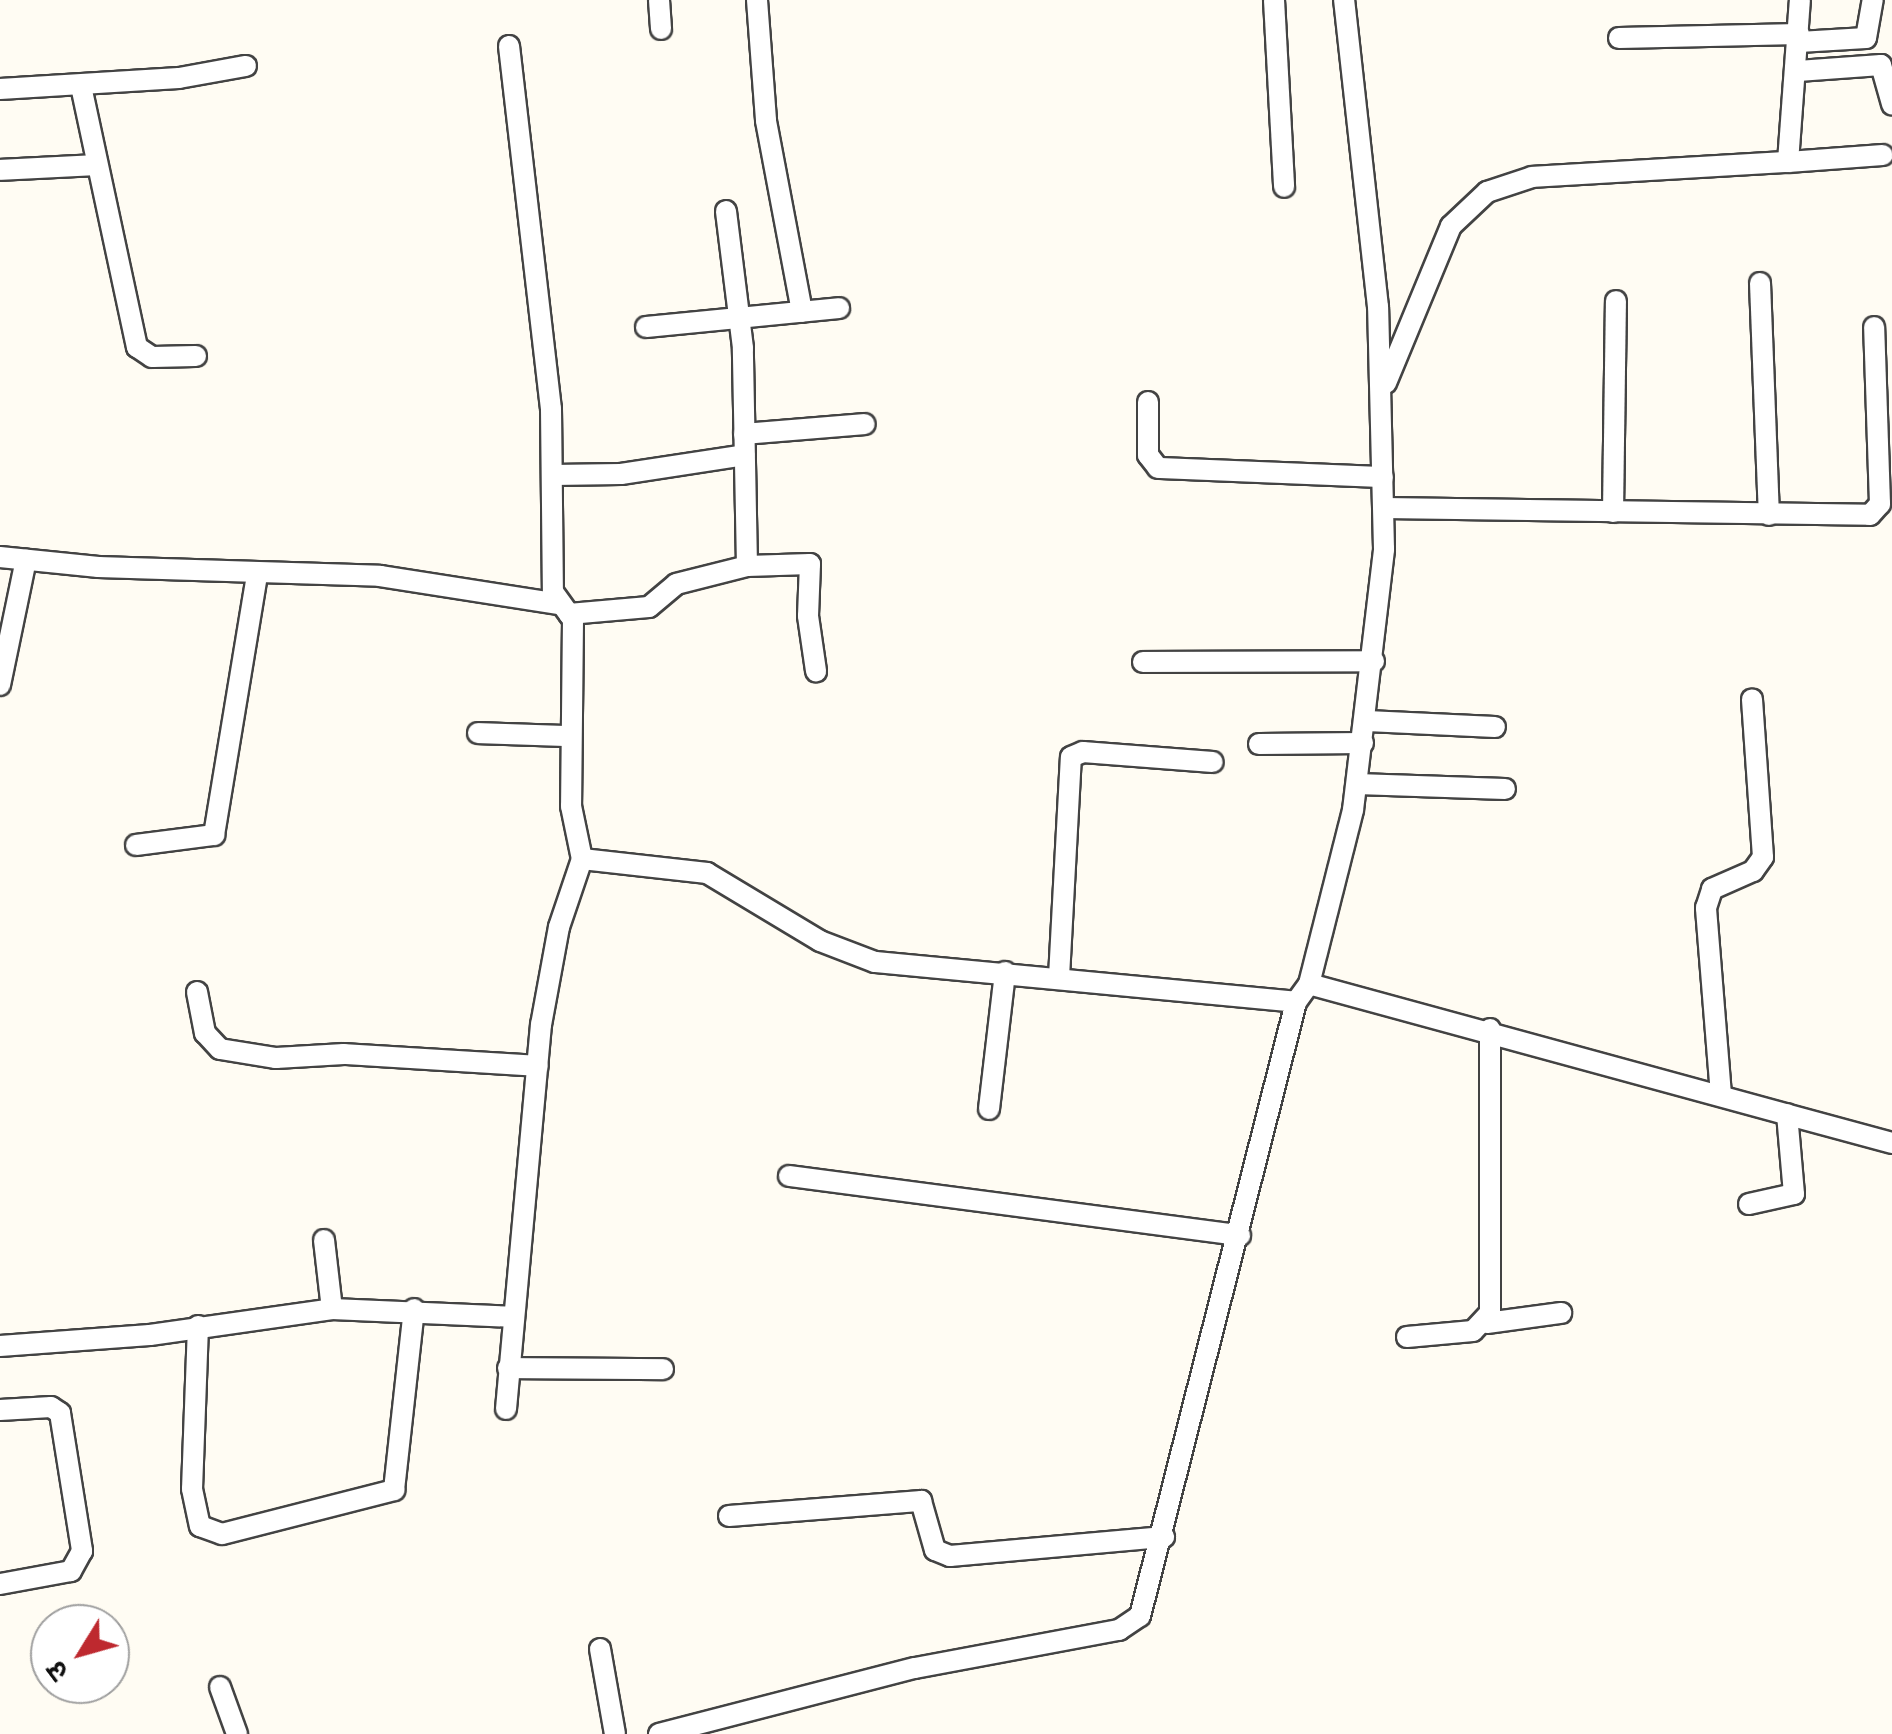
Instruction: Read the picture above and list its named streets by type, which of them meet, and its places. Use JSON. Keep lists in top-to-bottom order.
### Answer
{
  "north": "bottom left"
}
